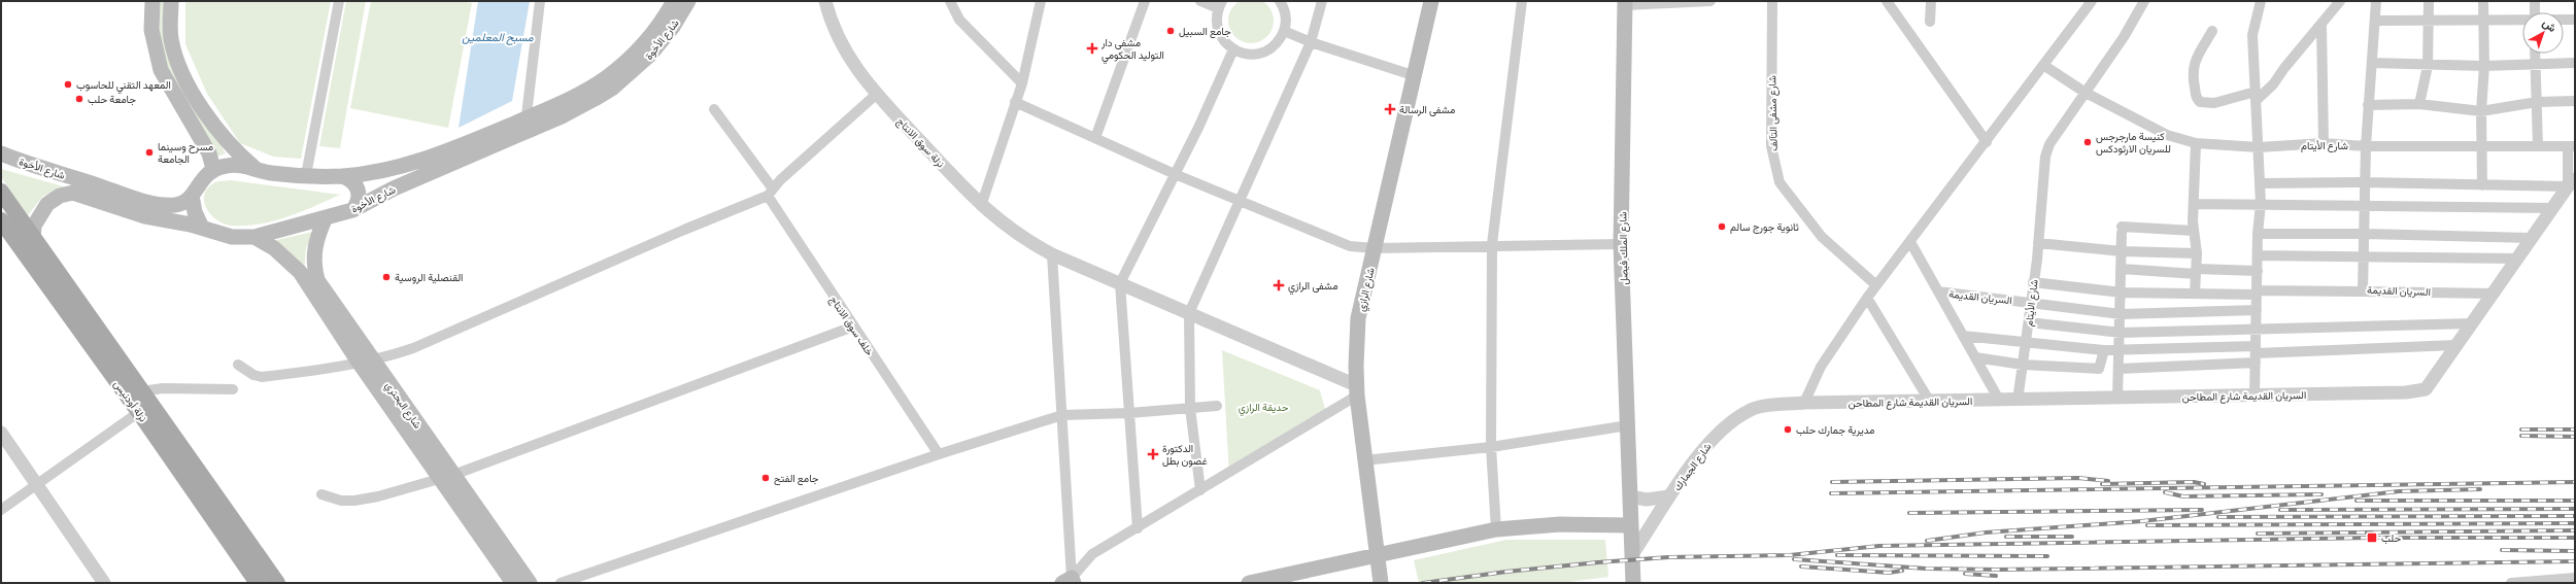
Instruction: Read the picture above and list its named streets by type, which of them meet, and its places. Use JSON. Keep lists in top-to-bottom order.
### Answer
{
  "streets": {
    "main road": [
      "شارع الأخوة",
      "شارع الملك فيصل",
      "شارع الرازي",
      "نزلة أودنيس"
    ],
    "street": [
      "شارع مشفى التآلف",
      "نزلة سوق الانتاج",
      "شارع الأيتام",
      "السريان القديمة",
      "خلف سوق الانتاج",
      "السريان القديمة شارع المطاحن",
      "شارع الجمارك"
    ]
  },
  "crossings": [
    ["نزلة سوق الانتاج", "شارع الرازي"],
    ["شارع الأيتام", "السريان القديمة"],
    ["شارع الأيتام", "السريان القديمة شارع المطاحن"],
    ["السريان القديمة", "السريان القديمة شارع المطاحن"],
    ["السريان القديمة شارع المطاحن", "شارع الجمارك"]
  ],
  "water": ["مسبح المعلمين"],
  "parks": ["حديقة الرازي"],
  "places": {
    "other": [
      "جامع السبيل",
      "المعهد التقني للحاسوب",
      "جامعة حلب",
      "كنيسة مارجرجس للسريان الارثودكس",
      "مسرح وسينما الجامعة",
      "ثانوية جورج سالم",
      "القنصلية الروسية",
      "مديرية جمارك حلب",
      "جامع الفتح"
    ],
    "health": [
      "مشفى دار التوليد الحكومي",
      "مشفى الرسالة",
      "مشفى الرازي",
      "الدكتورة غصون بطل"
    ],
    "transit": ["حلب"]
  },
  "north": "top right"
}
